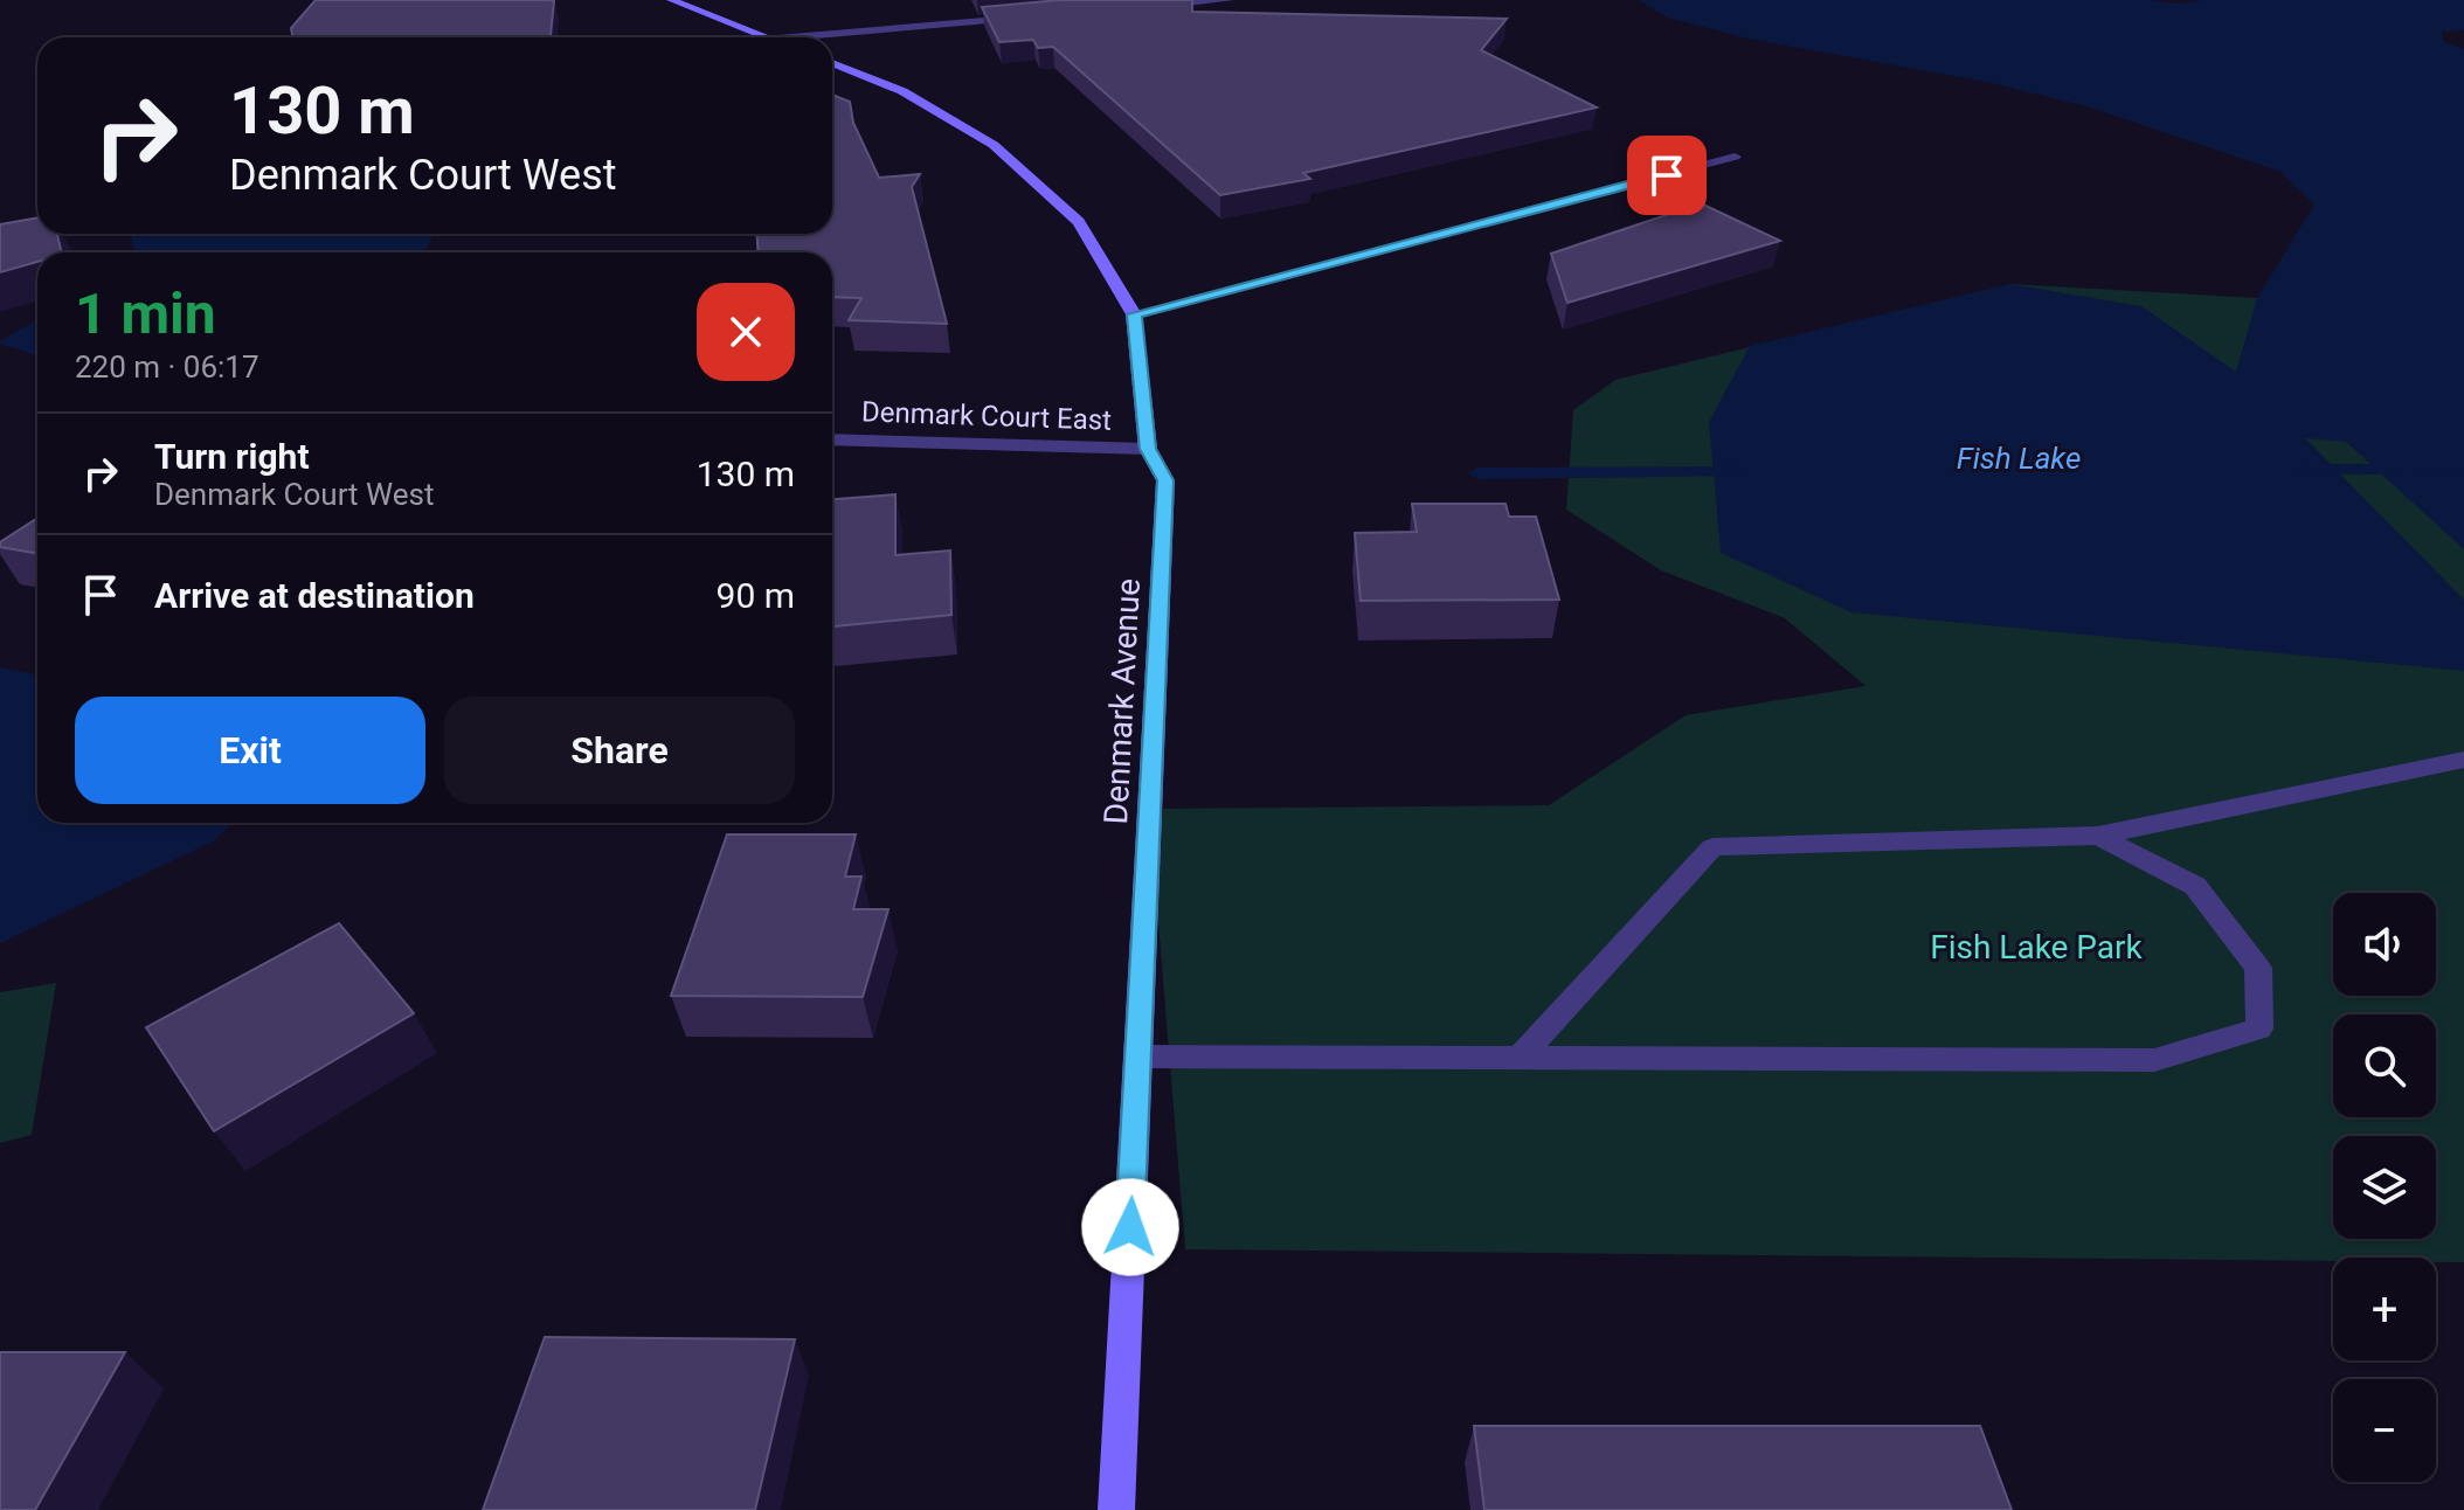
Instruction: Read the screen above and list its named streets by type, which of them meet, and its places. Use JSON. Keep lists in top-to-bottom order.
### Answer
{
  "streets": {
    "street": ["Denmark Court East", "Denmark Avenue"]
  },
  "crossings": [
    ["Denmark Court East", "Denmark Avenue"]
  ],
  "water": ["Fish Lake"],
  "parks": ["Fish Lake Park"],
  "page": {
    "turn": ["130 m", "Denmark Court West"],
    "heading": ["1 min", "220 m · 06:17"],
    "list": [
      {
        "name": "Turn right",
        "note": "Denmark Court West",
        "value": "130 m"
      },
      {
        "name": "Arrive at destination",
        "value": "90 m"
      }
    ],
    "buttons": ["Exit", "Share"],
    "map_buttons": ["+", "−"]
  }
}
